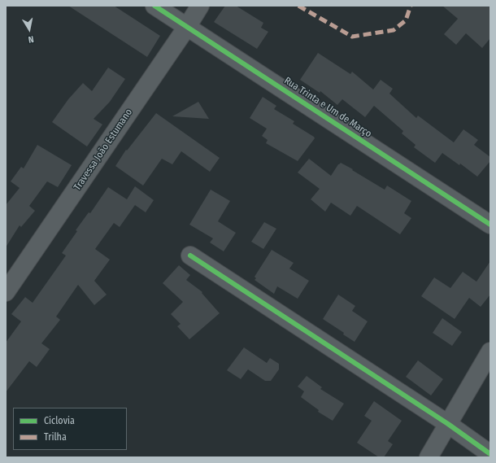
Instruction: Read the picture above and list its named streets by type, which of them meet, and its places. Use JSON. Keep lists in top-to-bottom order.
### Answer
{
  "streets": {
    "street": ["Rua Trinta e Um de Março", "Travessa João Estumano"]
  },
  "crossings": [
    ["Rua Trinta e Um de Março", "Travessa João Estumano"]
  ],
  "legend": ["Ciclovia", "Trilha"],
  "north": "bottom"
}
